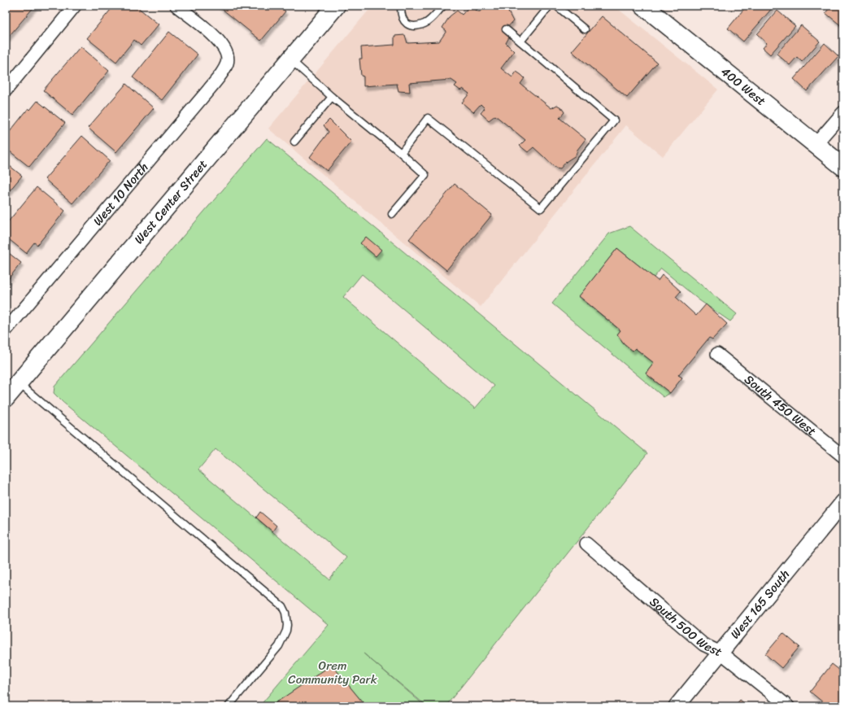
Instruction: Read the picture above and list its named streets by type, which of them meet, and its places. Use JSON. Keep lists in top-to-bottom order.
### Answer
{
  "streets": {
    "main road": ["400 West", "West Center Street"],
    "street": [
      "West 10 North",
      "South 450 West",
      "West 165 South",
      "South 500 West"
    ]
  },
  "crossings": [
    ["West 165 South", "South 500 West"]
  ],
  "parks": ["Orem Community Park"]
}
